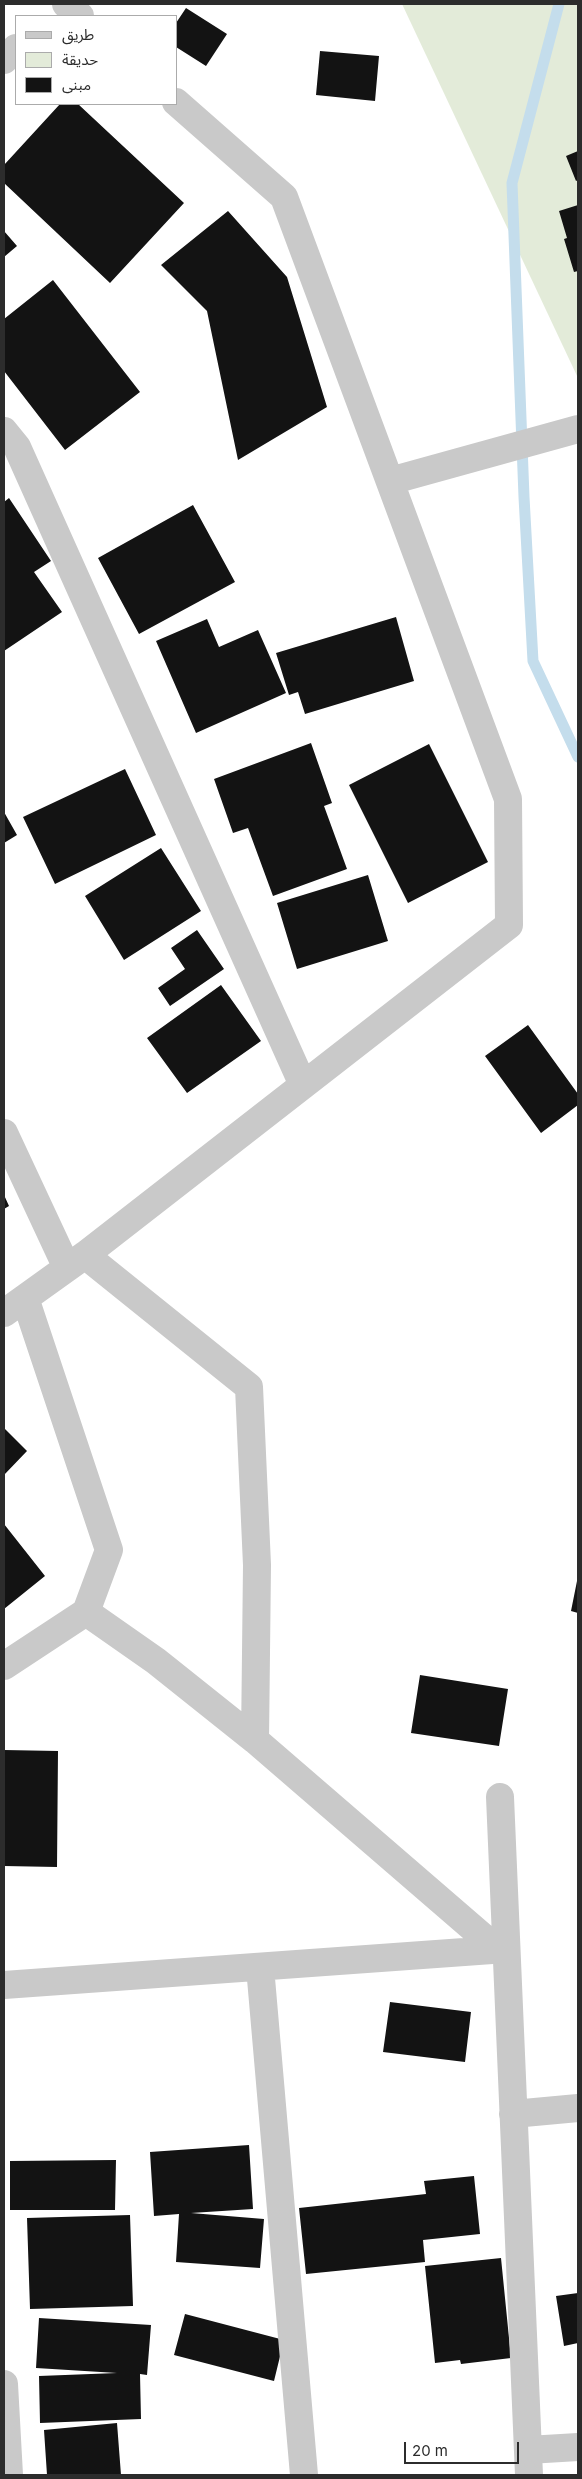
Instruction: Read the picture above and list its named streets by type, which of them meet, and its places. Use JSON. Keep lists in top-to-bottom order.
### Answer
{
  "legend": ["طريق", "حديقة", "مبنى"],
  "scale_bar": "20 m"
}
